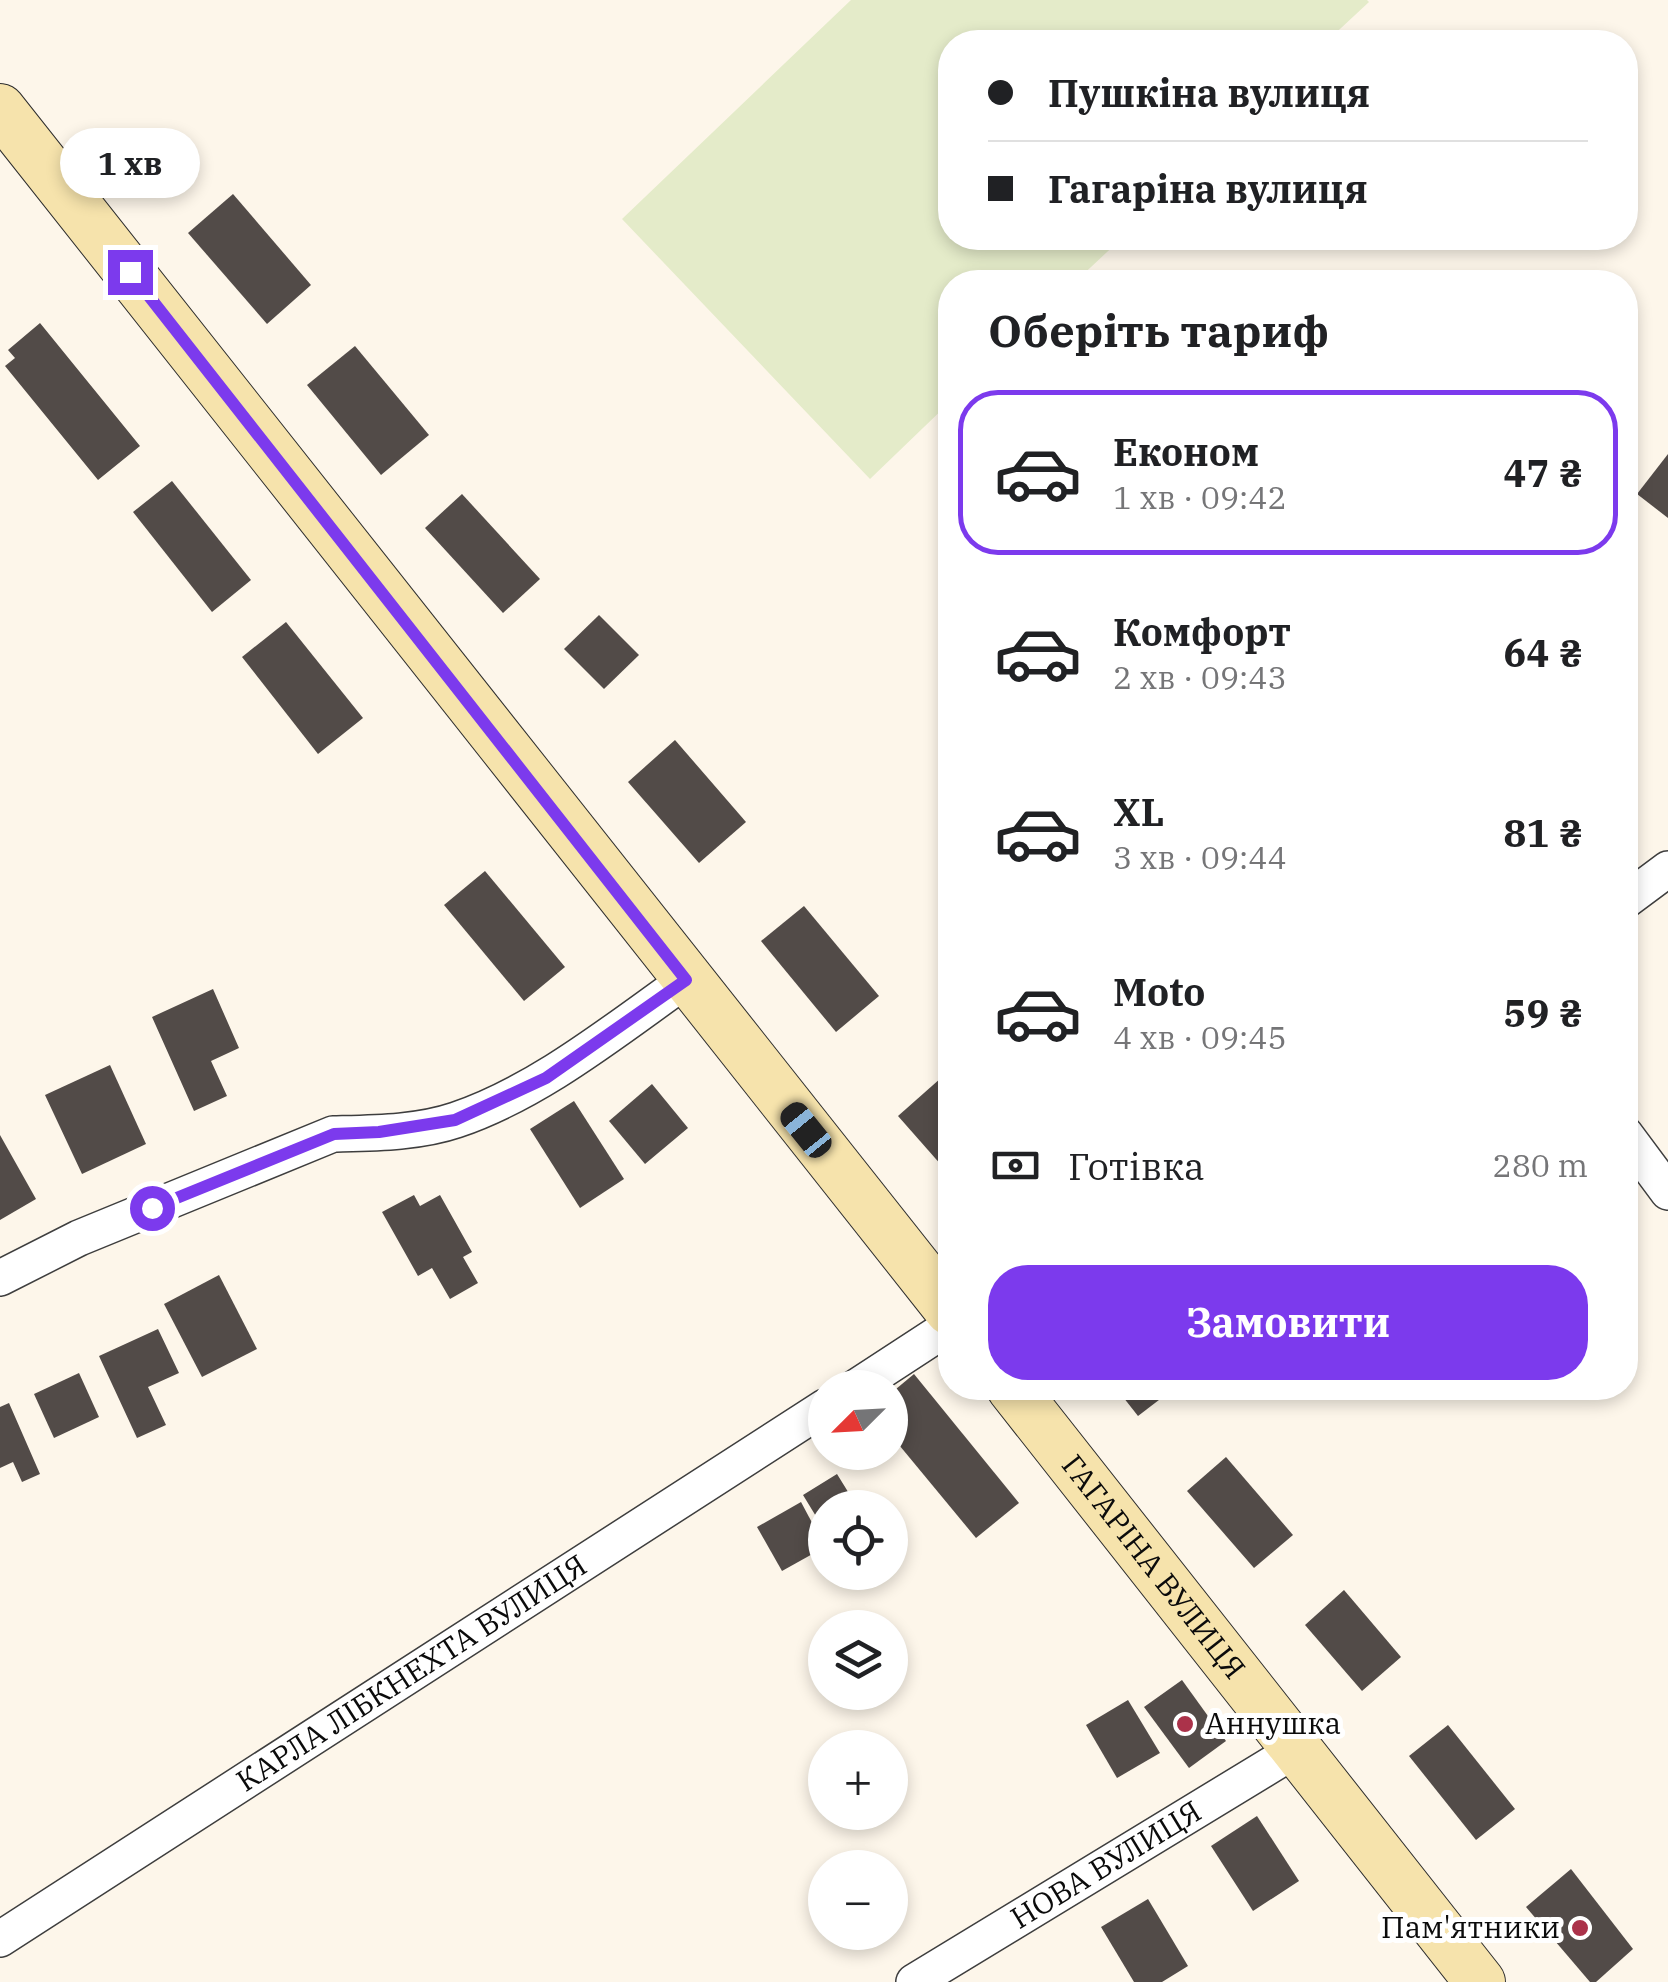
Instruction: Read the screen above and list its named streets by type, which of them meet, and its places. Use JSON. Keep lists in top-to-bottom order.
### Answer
{
  "streets": {
    "main road": ["ГАГАРІНА ВУЛИЦЯ"],
    "street": ["КАРЛА ЛІБКНЕХТА ВУЛИЦЯ", "НОВА ВУЛИЦЯ"]
  },
  "crossings": [
    ["ГАГАРІНА ВУЛИЦЯ", "НОВА ВУЛИЦЯ"]
  ],
  "places": ["Аннушка", "Пам'ятники"],
  "north": "bottom left",
  "page": {
    "banner": ["Пушкіна вулиця", "Гагаріна вулиця"],
    "bubble": "1 хв",
    "heading": "Оберіть тариф",
    "list": [
      {
        "name": "Економ",
        "note": "1 хв · 09:42",
        "value": "47 ₴"
      },
      {
        "name": "Комфорт",
        "note": "2 хв · 09:43",
        "value": "64 ₴"
      },
      {
        "name": "XL",
        "note": "3 хв · 09:44",
        "value": "81 ₴"
      },
      {
        "name": "Moto",
        "note": "4 хв · 09:45",
        "value": "59 ₴"
      }
    ],
    "pay": ["Готівка", "280 m"],
    "buttons": "Замовити",
    "map_buttons": ["+", "−"]
  }
}
